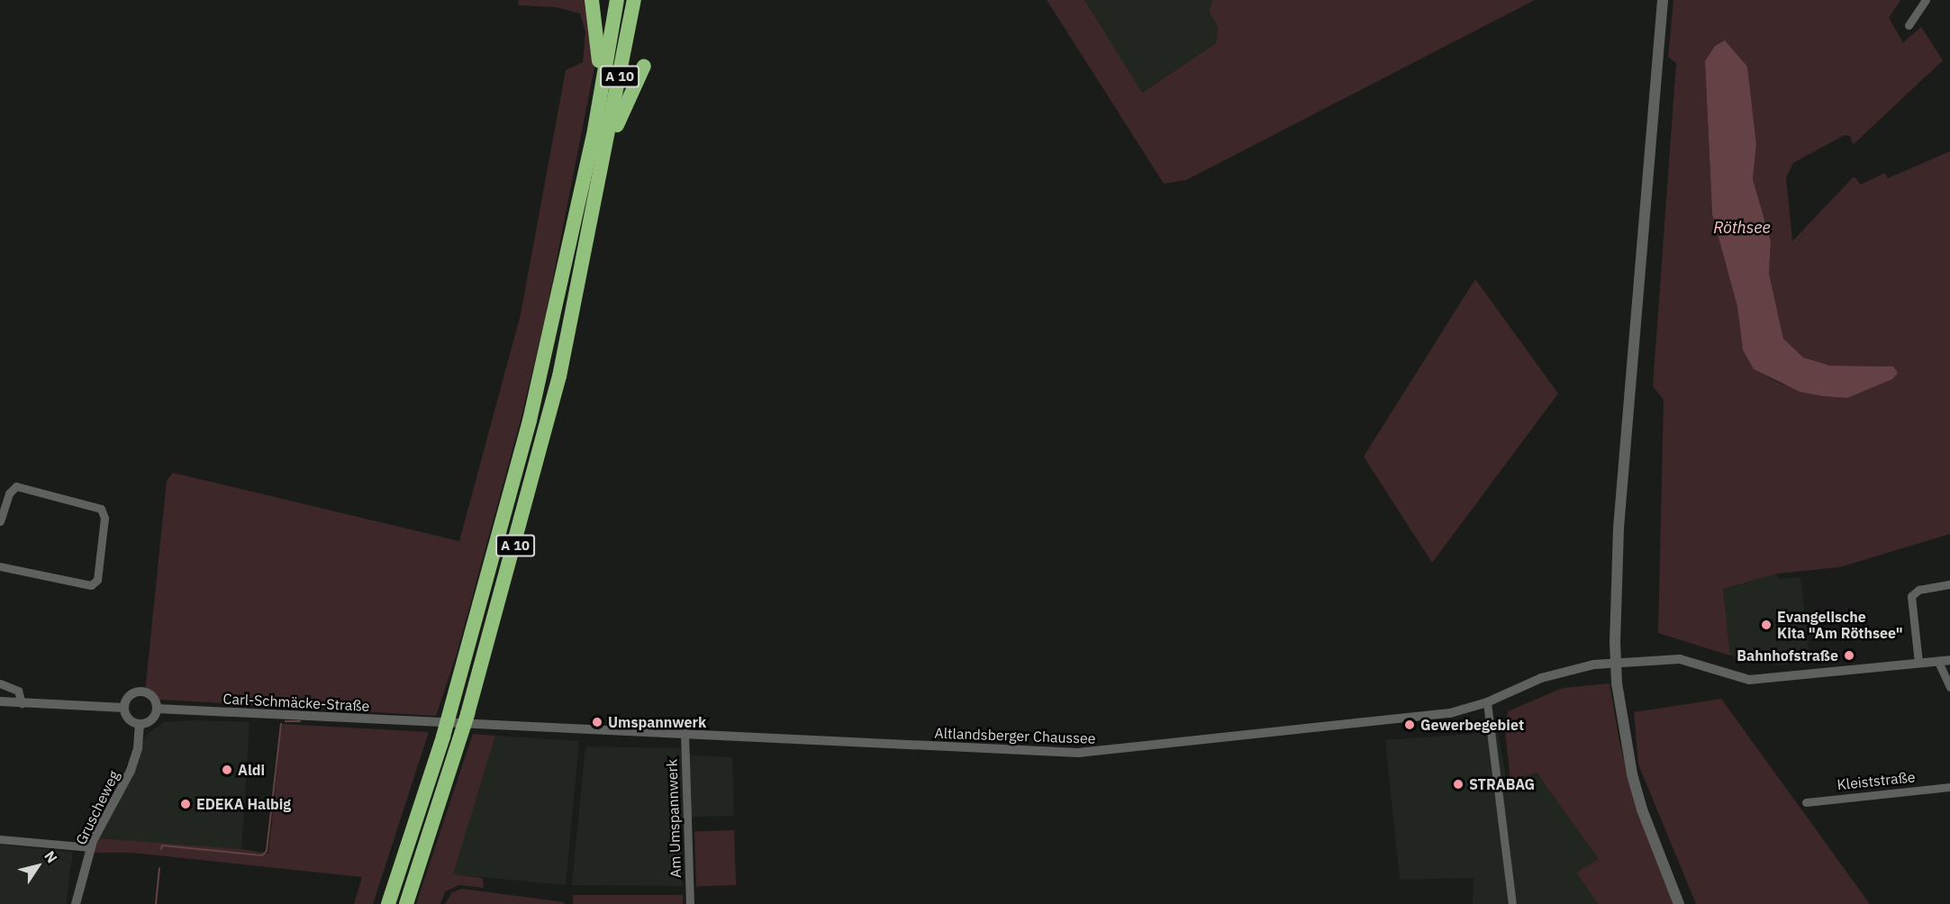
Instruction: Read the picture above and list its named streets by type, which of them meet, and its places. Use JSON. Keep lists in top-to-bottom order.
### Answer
{
  "streets": {
    "highway": ["A 10"],
    "street": [
      "Carl-Schmäcke-Straße",
      "Altlandsberger Chaussee",
      "Kleiststraße",
      "Gruscheweg",
      "Am Umspannwerk"
    ]
  },
  "crossings": [
    ["Carl-Schmäcke-Straße", "Altlandsberger Chaussee"],
    ["Carl-Schmäcke-Straße", "Gruscheweg"],
    ["Altlandsberger Chaussee", "Am Umspannwerk"]
  ],
  "water": ["Röthsee"],
  "places": [
    "Evangelische Kita \"Am Röthsee\"",
    "Bahnhofstraße",
    "Umspannwerk",
    "Gewerbegebiet",
    "Aldi",
    "STRABAG",
    "EDEKA Halbig"
  ],
  "north": "top right"
}
